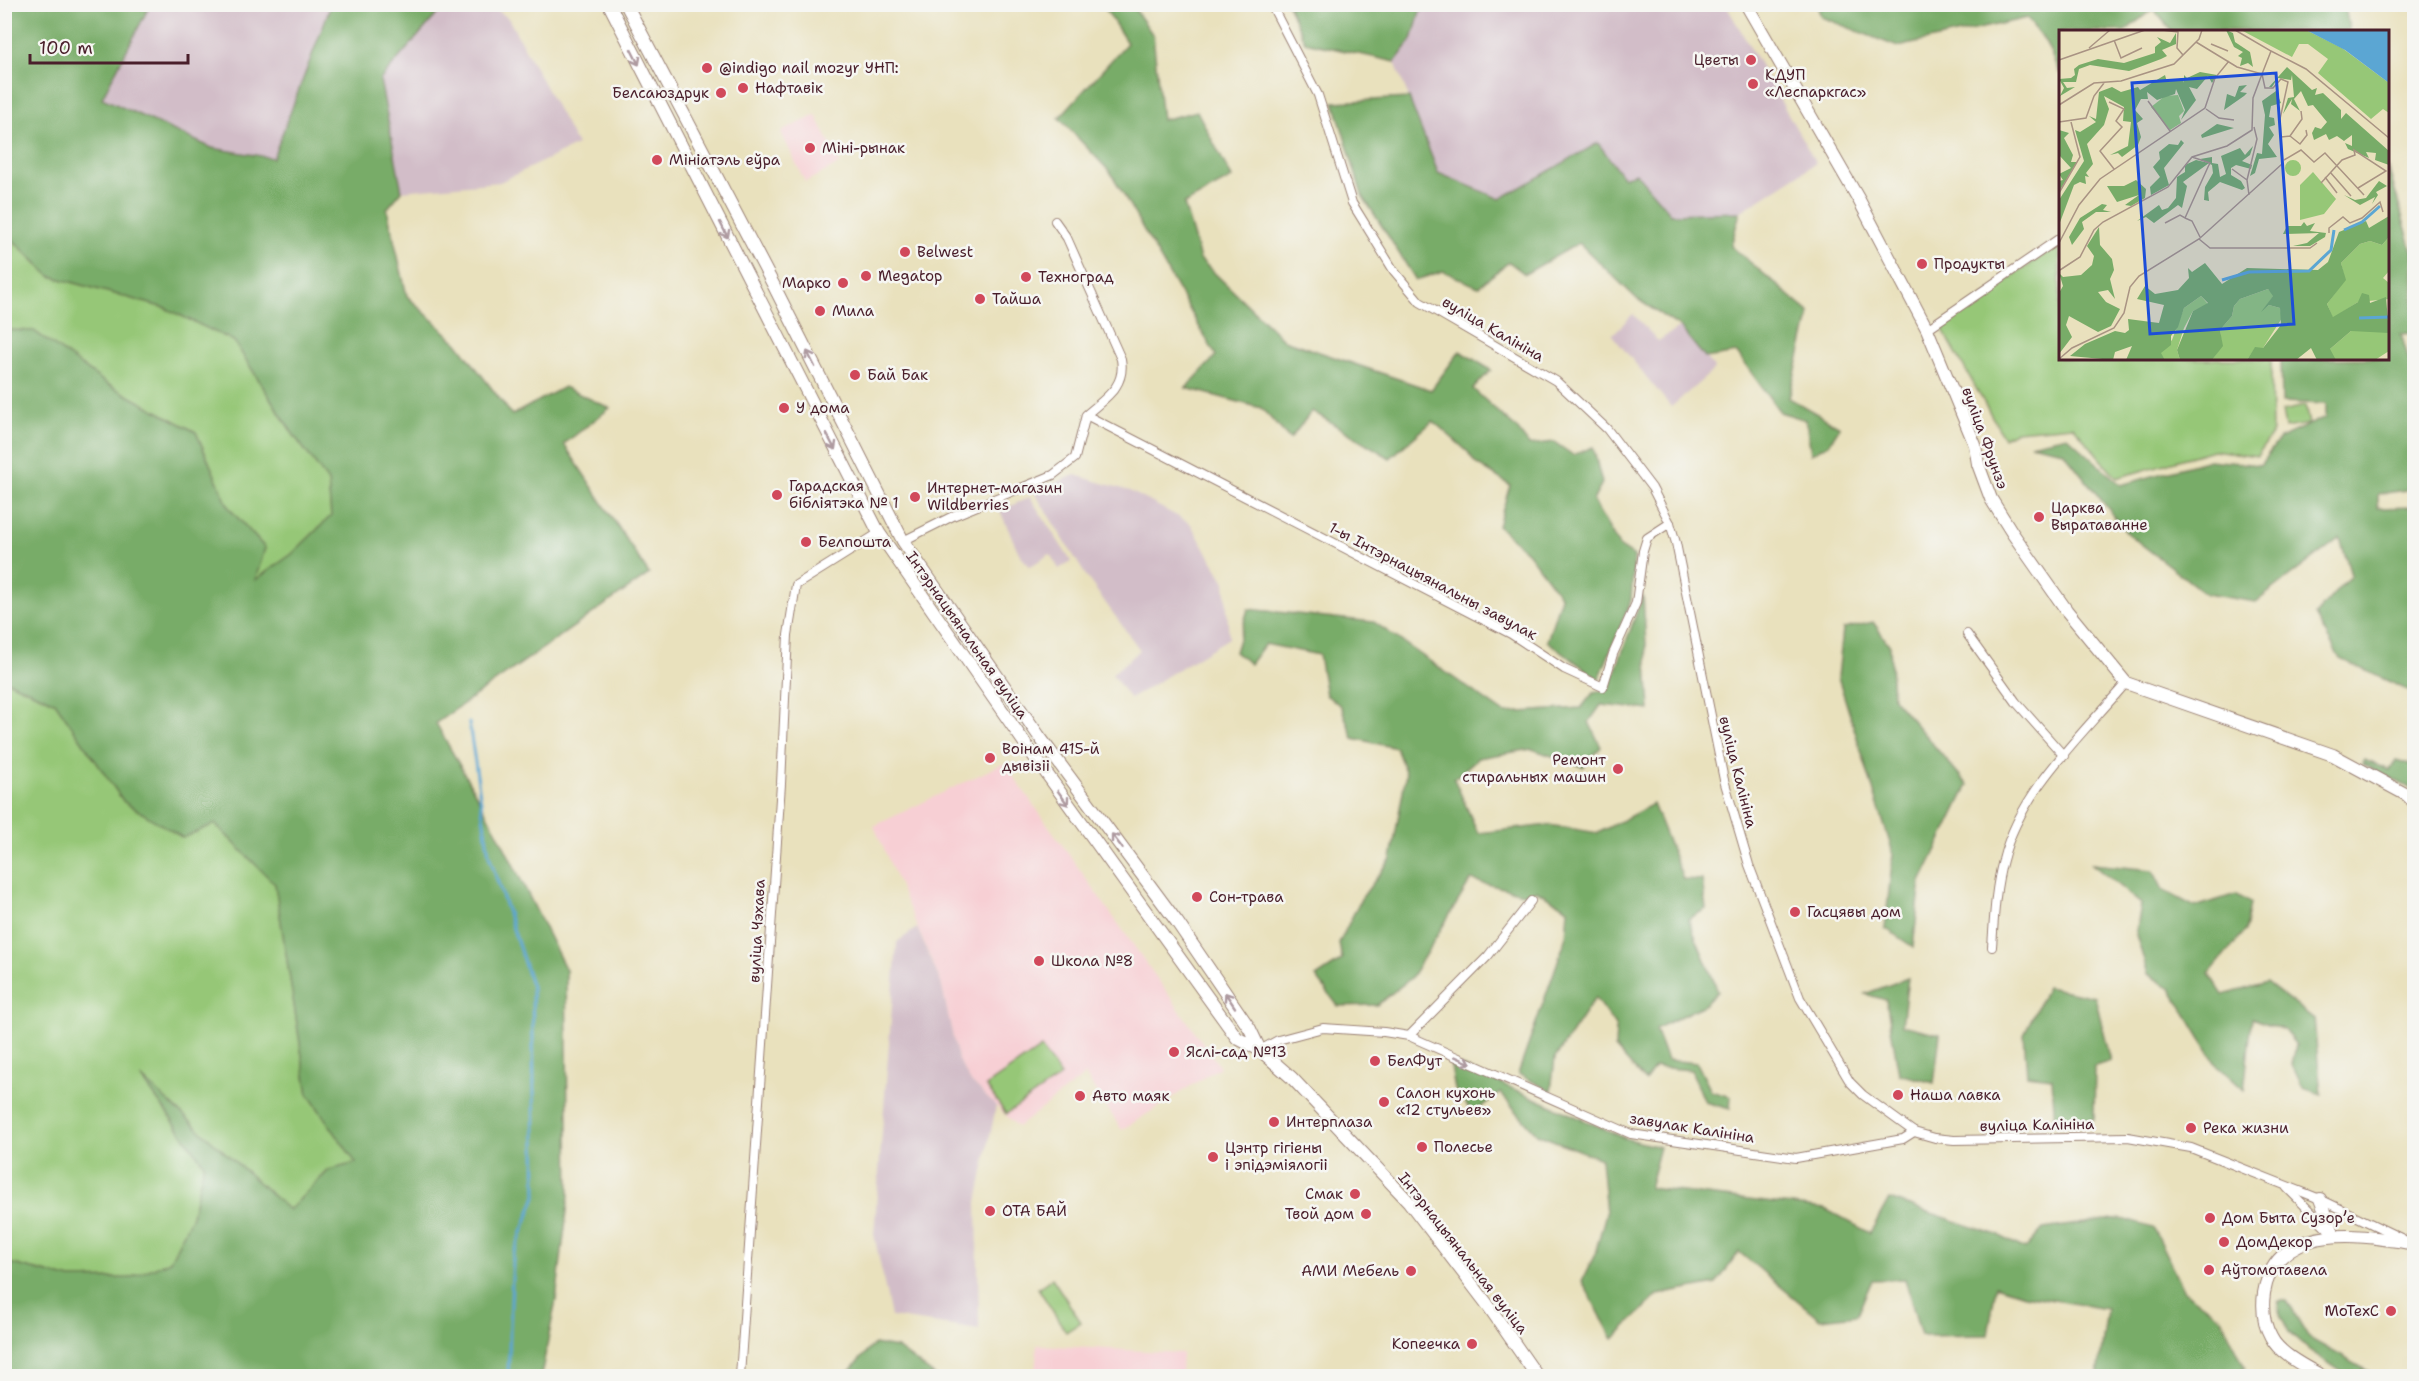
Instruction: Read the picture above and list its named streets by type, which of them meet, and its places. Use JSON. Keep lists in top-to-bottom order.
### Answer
{
  "streets": {
    "main road": ["вуліца Фрунзэ", "Інтэрнацыянальная вуліца"],
    "street": [
      "вуліца Калініна",
      "1-ы Інтэрнацыянальны завулак",
      "вуліца Чэхава",
      "завулак Калініна"
    ]
  },
  "crossings": [
    ["вуліца Калініна", "1-ы Інтэрнацыянальны завулак"],
    ["вуліца Калініна", "завулак Калініна"],
    ["Інтэрнацыянальная вуліца", "вуліца Чэхава"],
    ["Інтэрнацыянальная вуліца", "завулак Калініна"]
  ],
  "one_way": ["завулак Калініна"],
  "places": [
    "Цветы",
    "@indigo nail mozyr УНП:",
    "КДУП «Леспаркгас»",
    "Нафтавік",
    "Белсаюздрук",
    "Міні-рынак",
    "Мініатэль еўра",
    "Belwest",
    "Продукты",
    "Megatop",
    "Техноград",
    "Марко",
    "Тайша",
    "Мила",
    "Бай Бак",
    "У дома",
    "Гарадская бібліятэка № 1",
    "Интернет-магазин Wildberries",
    "Царква Выратаванне",
    "Белпошта",
    "Воінам 415-й дывізіі",
    "Ремонт стиральных машин",
    "Сон-трава",
    "Гасцявы дом",
    "Школа №8",
    "Яслі-сад №13",
    "БелФут",
    "Наша лавка",
    "Авто маяк",
    "Салон кухонь «12 стульев»",
    "Интерплаза",
    "Река жизни",
    "Полесье",
    "Цэнтр гігіены і эпідэміялогіі",
    "Смак",
    "ОТА БАЙ",
    "Твой дом",
    "Дом Быта Сузорʼе",
    "ДомДекор",
    "Аўтомотавела",
    "АМИ Мебель",
    "MoTexC",
    "Копеечка"
  ],
  "scale_bar": "100 m"
}
